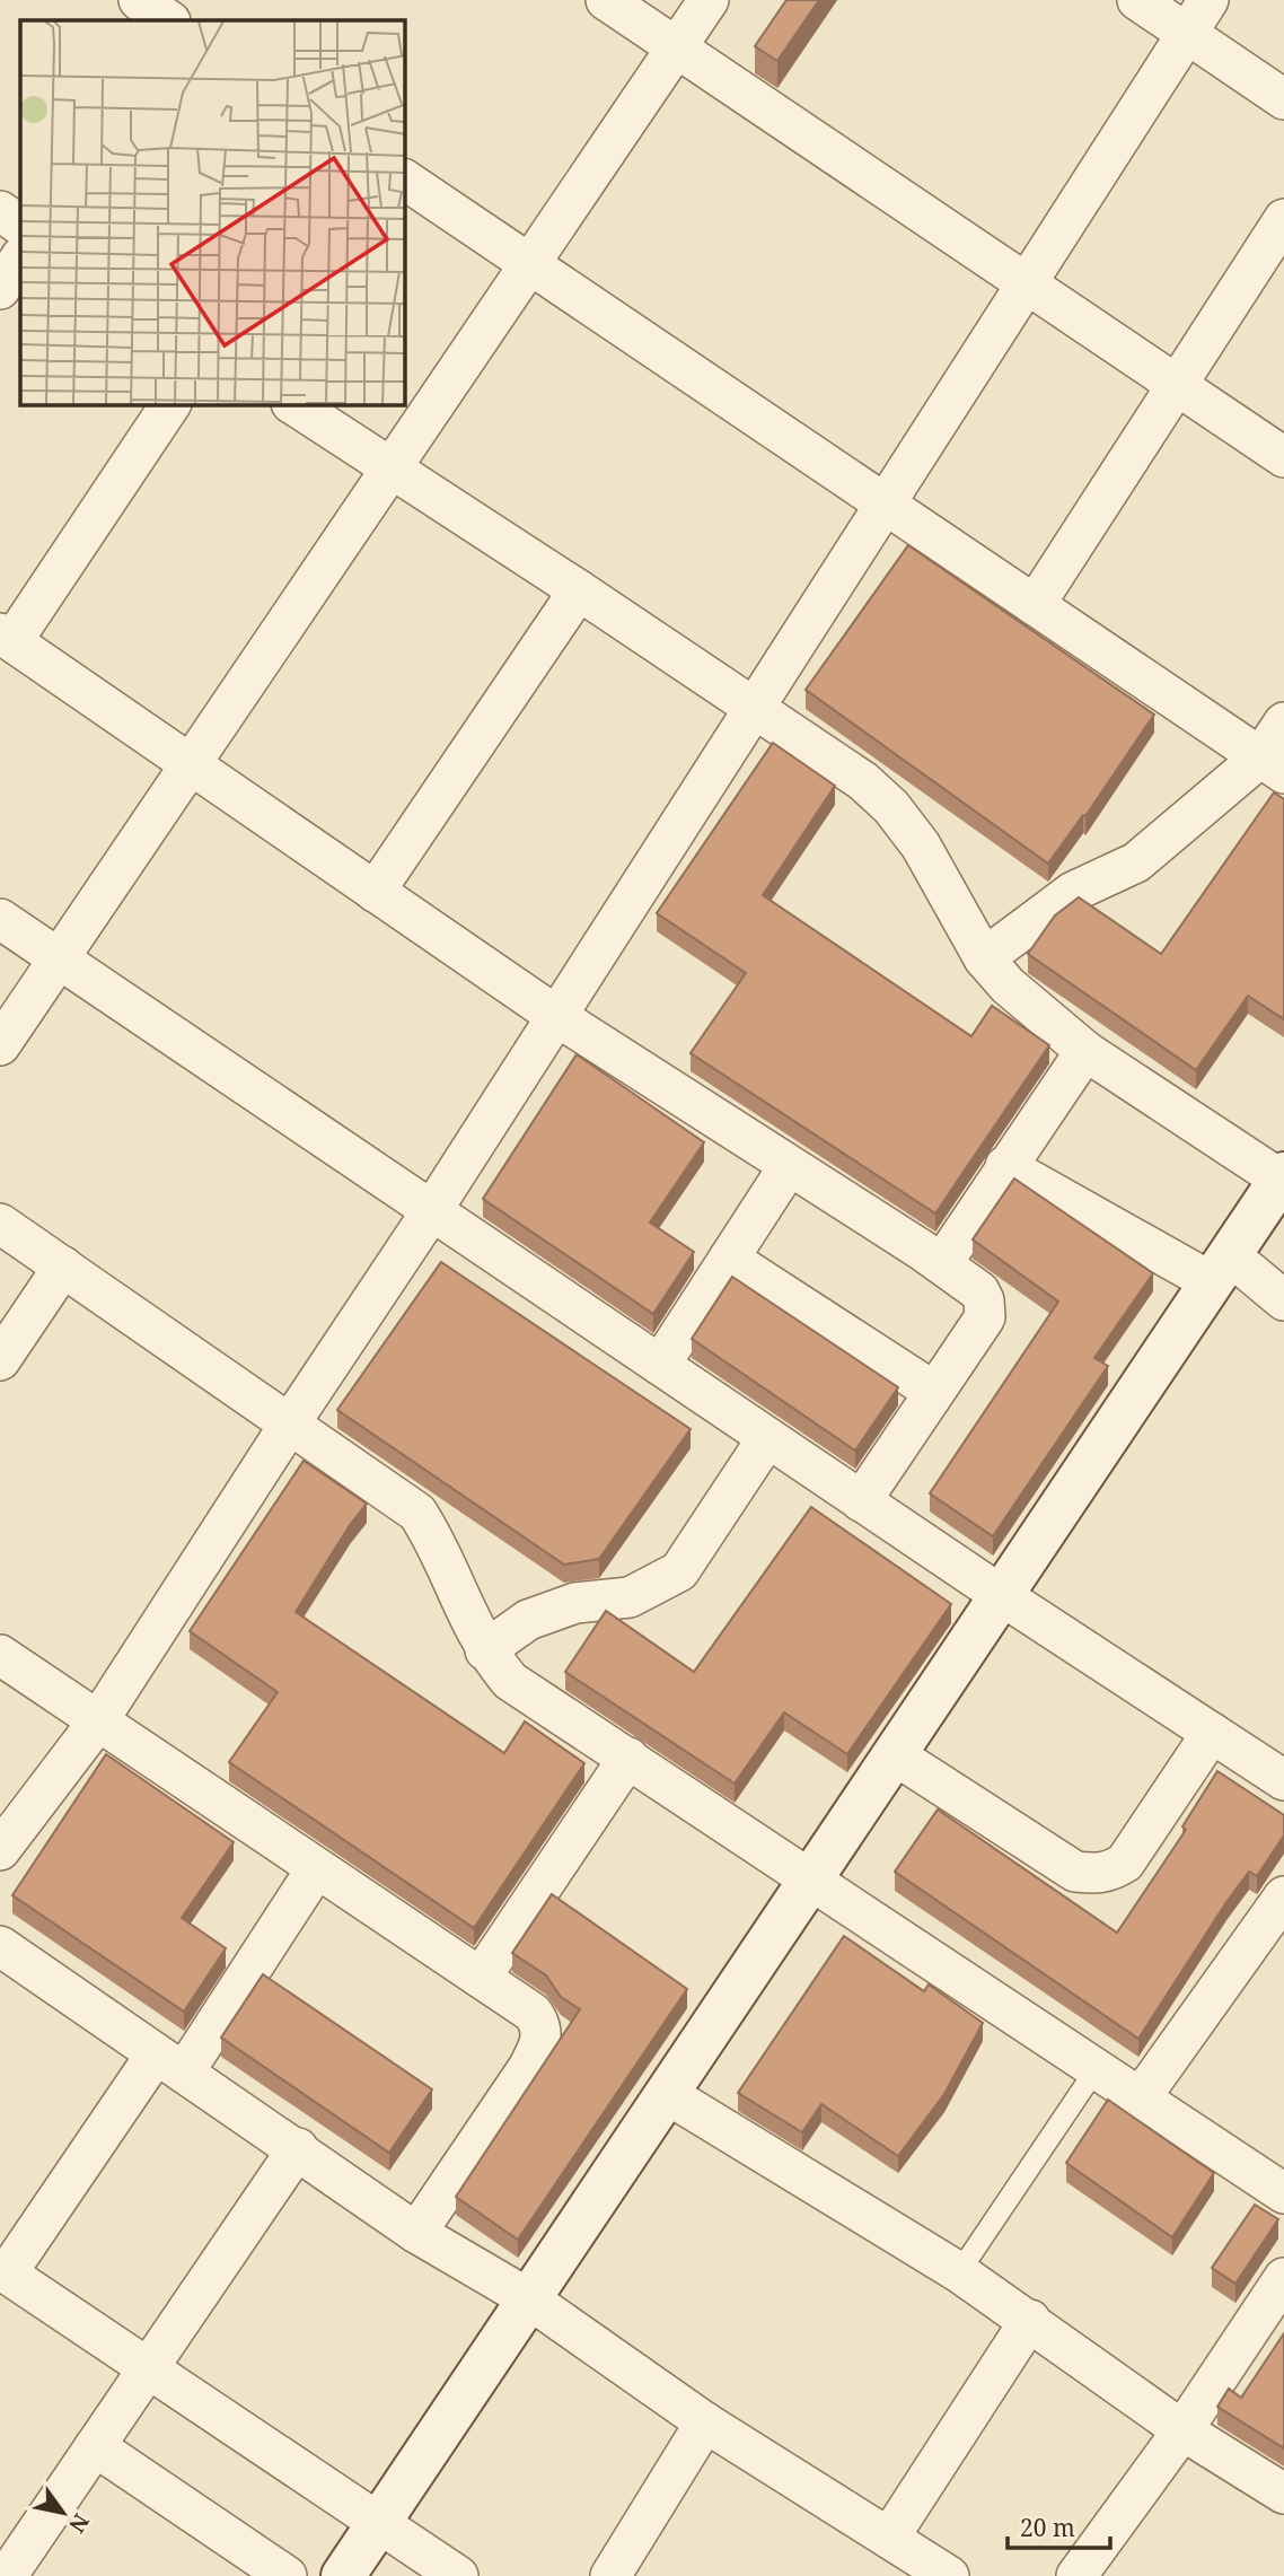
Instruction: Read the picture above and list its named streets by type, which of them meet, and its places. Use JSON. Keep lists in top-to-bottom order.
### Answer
{
  "scale_bar": "20 m",
  "north": "bottom right"
}
